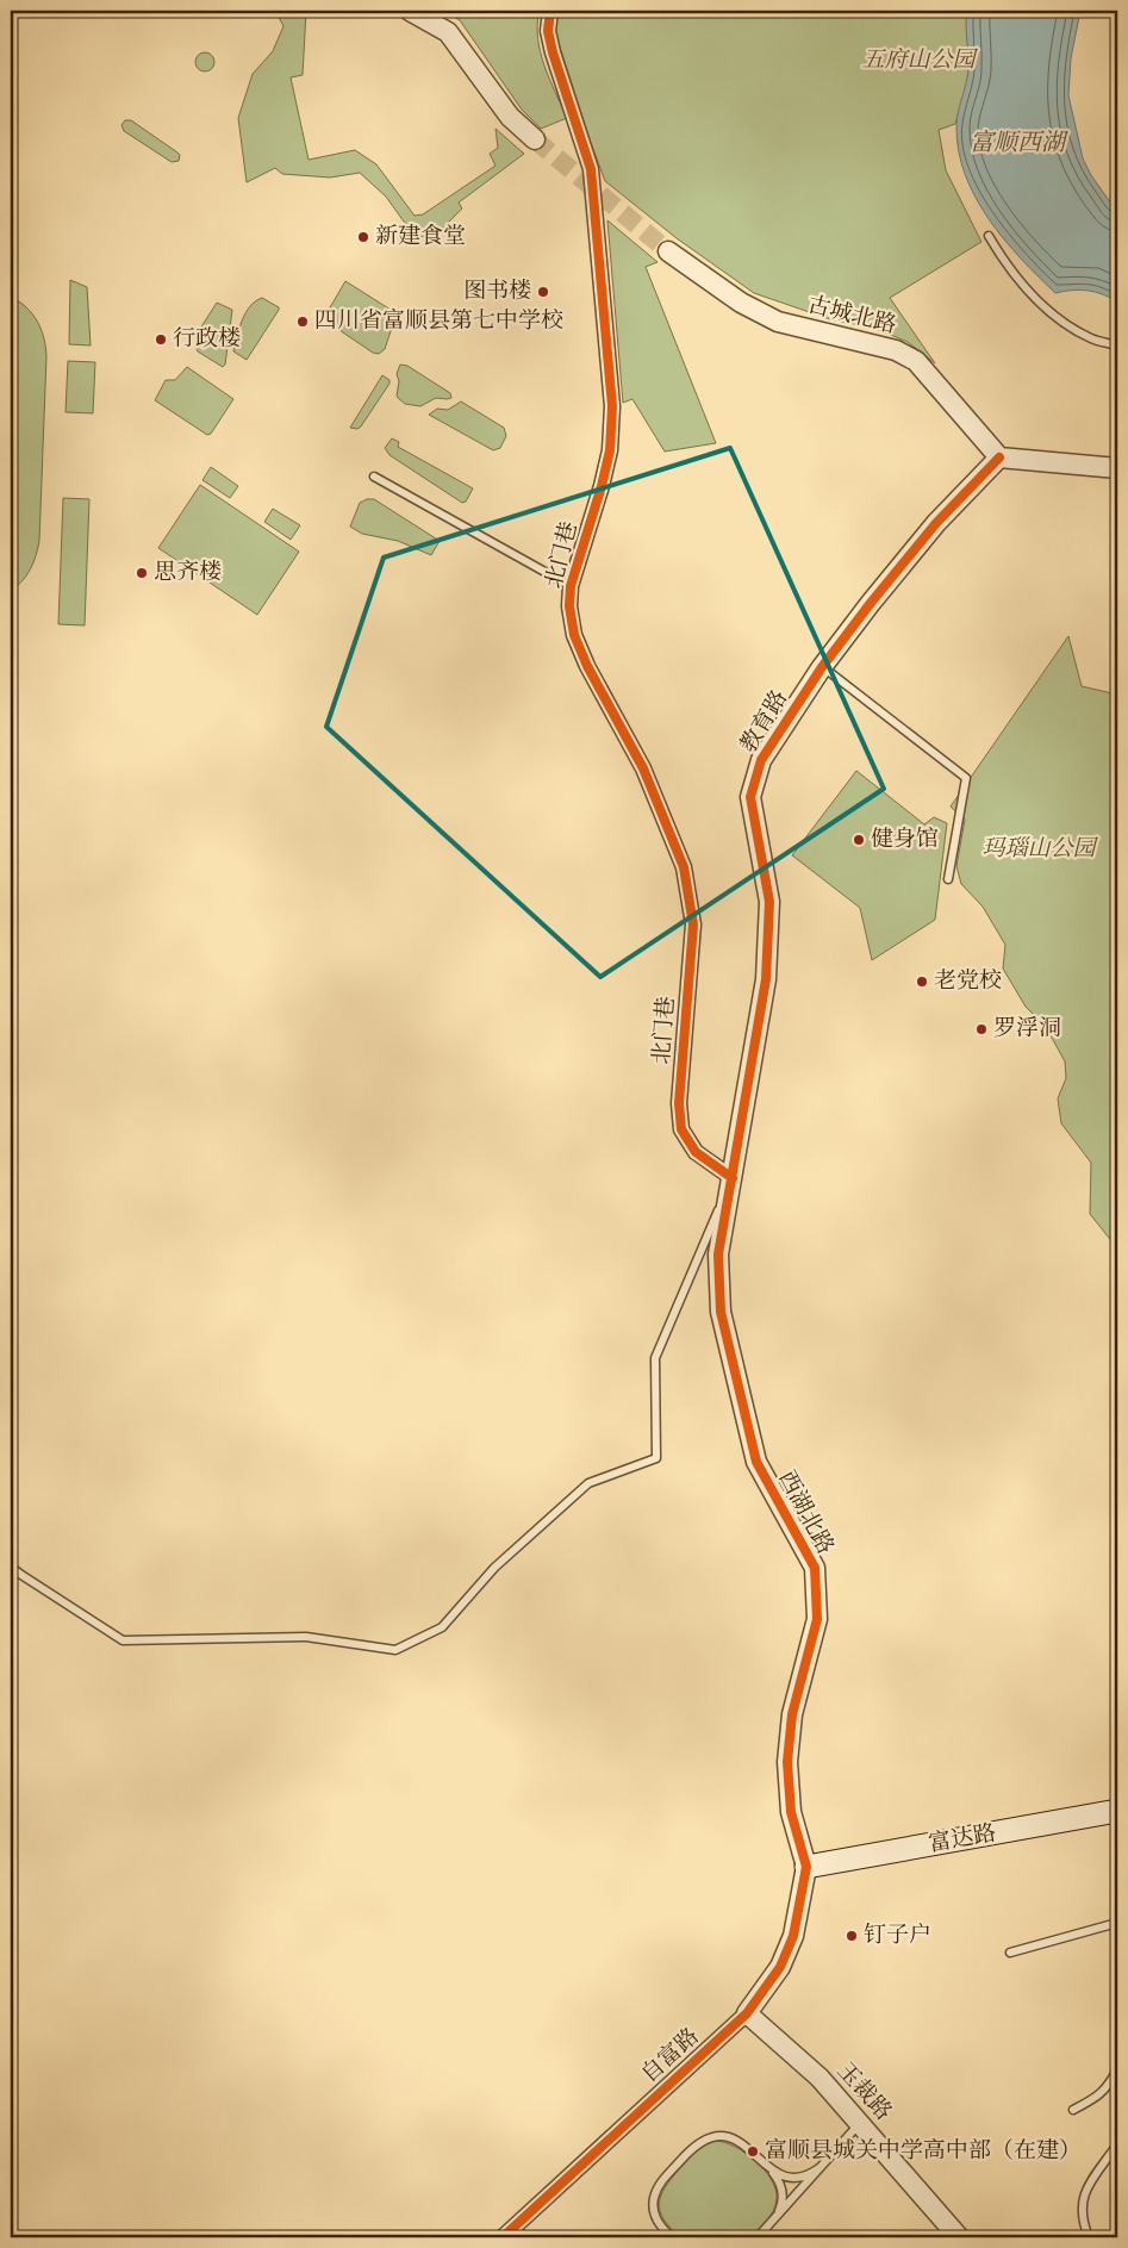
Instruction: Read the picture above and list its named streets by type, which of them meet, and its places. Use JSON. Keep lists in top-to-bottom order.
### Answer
{
  "streets": {
    "main road": ["富达路"],
    "street": [
      "古城北路",
      "北门巷",
      "教育路",
      "西湖北路",
      "自富路",
      "玉裁路"
    ]
  },
  "crossings": [
    ["古城北路", "教育路"],
    ["北门巷", "教育路"],
    ["北门巷", "西湖北路"],
    ["教育路", "西湖北路"],
    ["西湖北路", "富达路"],
    ["西湖北路", "自富路"],
    ["富达路", "自富路"],
    ["自富路", "玉裁路"]
  ],
  "water": ["富顺西湖"],
  "parks": ["五府山公园", "玛瑙山公园"],
  "places": [
    "新建食堂",
    "图书楼",
    "四川省富顺县第七中学校",
    "行政楼",
    "思齐楼",
    "健身馆",
    "老党校",
    "罗浮洞",
    "钉子户",
    "富顺县城关中学高中部（在建）"
  ]
}
